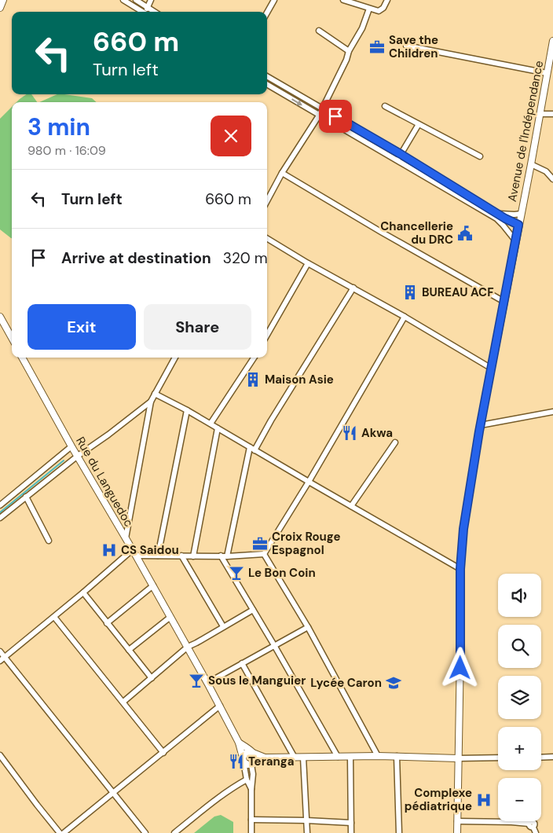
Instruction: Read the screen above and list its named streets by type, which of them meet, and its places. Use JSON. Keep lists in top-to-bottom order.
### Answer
{
  "streets": {
    "main road": ["Avenue de l'Indépendance", "Rue du Languedoc"]
  },
  "places": {
    "office": ["Save the Children", "Croix Rouge Espagnol"],
    "public building": ["Chancellerie du DRC"],
    "building": ["BUREAU ACF", "Maison Asie"],
    "restaurant": ["Akwa", "Teranga"],
    "hospital": ["CS Saidou", "Complexe pédiatrique"],
    "bar": ["Le Bon Coin", "Sous le Manguier"],
    "school or university": ["Lycée Caron"]
  },
  "page": {
    "turn": ["660 m", "Turn left"],
    "heading": ["3 min", "980 m · 16:09"],
    "list": [
      {
        "name": "Turn left",
        "value": "660 m"
      },
      {
        "name": "Arrive at destination",
        "value": "320 m"
      }
    ],
    "buttons": ["Exit", "Share"],
    "map_buttons": ["+", "−"]
  }
}
